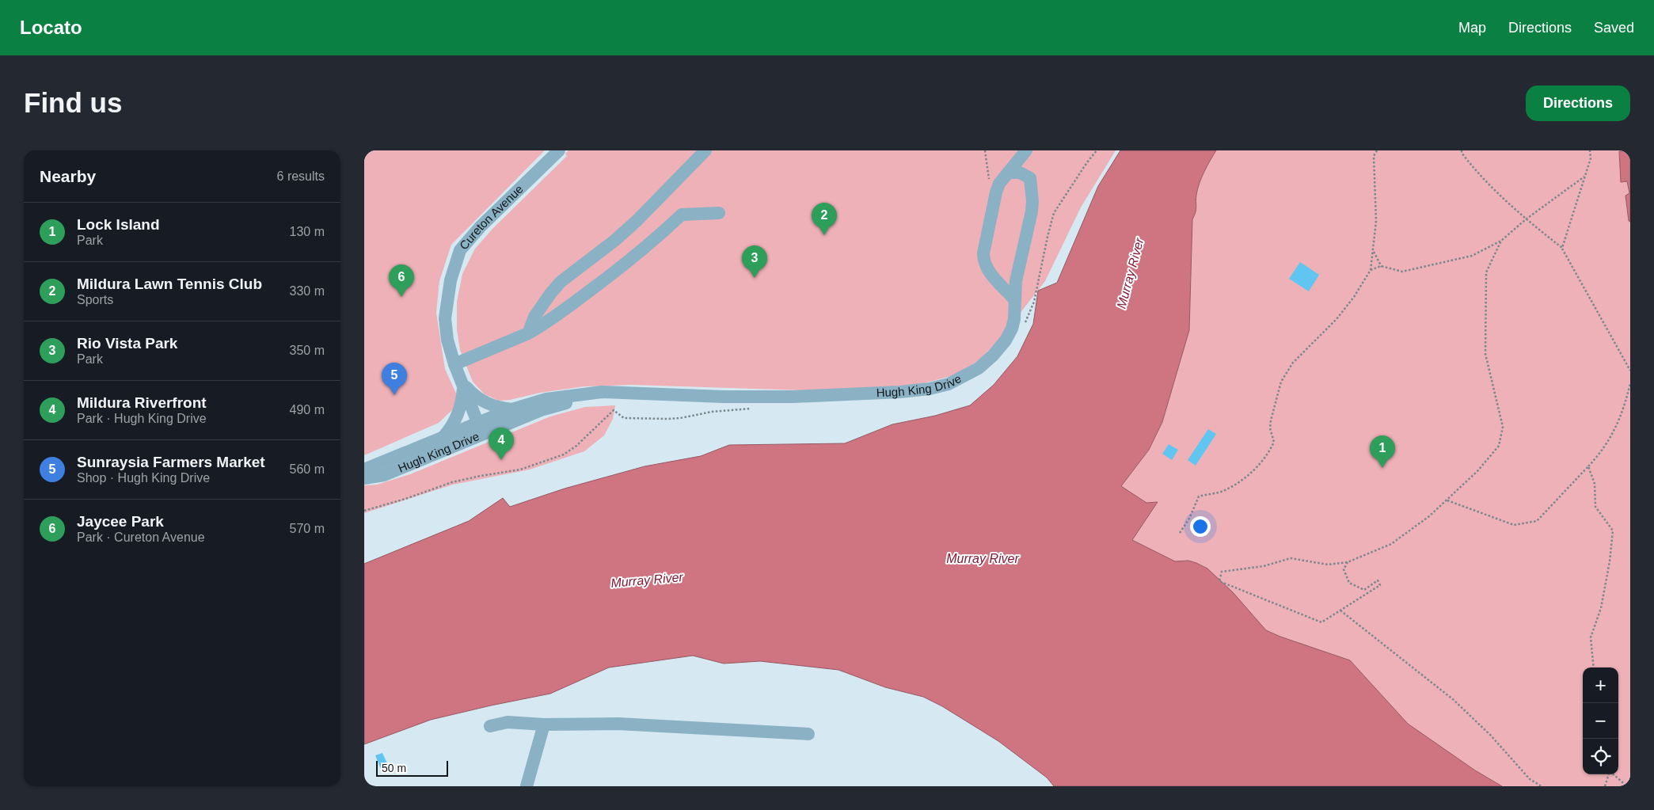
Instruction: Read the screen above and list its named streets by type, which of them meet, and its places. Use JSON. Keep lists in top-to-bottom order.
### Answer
{
  "streets": {
    "street": ["Cureton Avenue", "Hugh King Drive"]
  },
  "crossings": [
    ["Cureton Avenue", "Hugh King Drive"]
  ],
  "water": ["Murray River"],
  "scale_bar": "50 m",
  "page": {
    "header": "Locato",
    "nav": ["Map", "Directions", "Saved"],
    "buttons": "Directions",
    "title": "Find us",
    "heading": ["Nearby", "6 results"],
    "list": [
      {
        "mark": "1",
        "name": "Lock Island",
        "note": "Park",
        "value": "130 m"
      },
      {
        "mark": "2",
        "name": "Mildura Lawn Tennis Club",
        "note": "Sports",
        "value": "330 m"
      },
      {
        "mark": "3",
        "name": "Rio Vista Park",
        "note": "Park",
        "value": "350 m"
      },
      {
        "mark": "4",
        "name": "Mildura Riverfront",
        "note": "Park · Hugh King Drive",
        "value": "490 m"
      },
      {
        "mark": "5",
        "name": "Sunraysia Farmers Market",
        "note": "Shop · Hugh King Drive",
        "value": "560 m"
      },
      {
        "mark": "6",
        "name": "Jaycee Park",
        "note": "Park · Cureton Avenue",
        "value": "570 m"
      }
    ],
    "pins": [
      "2",
      "3",
      "6",
      "5",
      "4",
      "1"
    ],
    "map_buttons": ["+", "−"],
    "scale": "50 m"
  }
}
